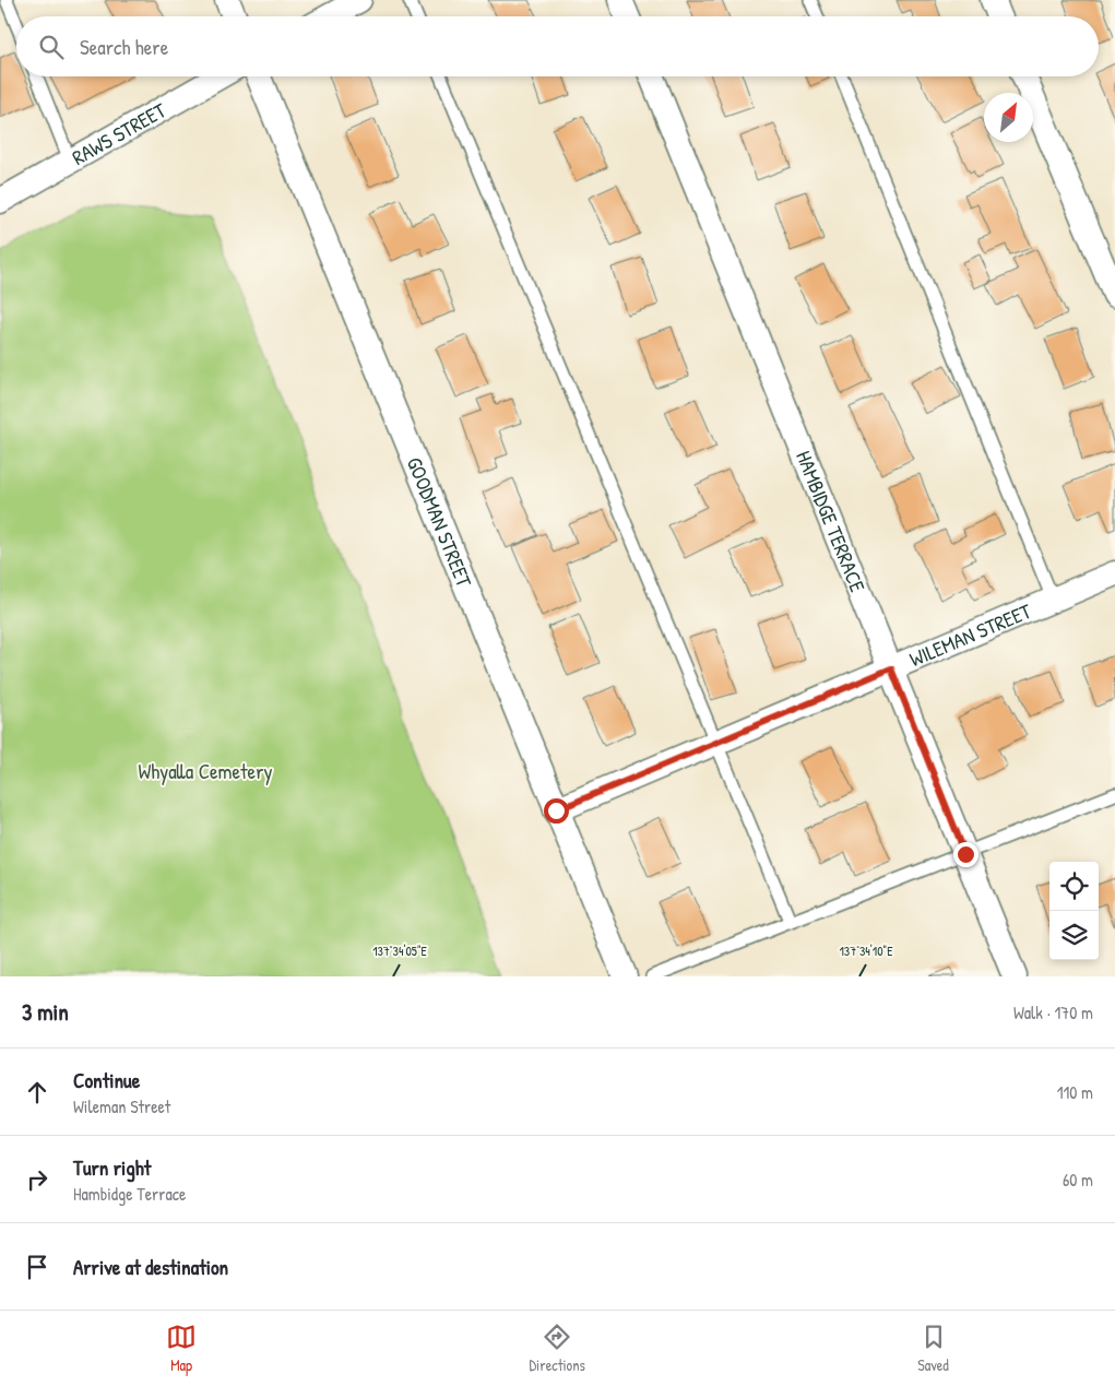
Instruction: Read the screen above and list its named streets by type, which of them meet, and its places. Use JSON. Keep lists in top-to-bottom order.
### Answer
{
  "streets": {
    "street": [
      "RAWS STREET",
      "HAMBIDGE TERRACE",
      "GOODMAN STREET",
      "WILEMAN STREET"
    ]
  },
  "crossings": [
    ["HAMBIDGE TERRACE", "WILEMAN STREET"],
    ["GOODMAN STREET", "WILEMAN STREET"]
  ],
  "parks": ["Whyalla Cemetery"],
  "north": "top right",
  "page": {
    "search": "Search here",
    "heading": ["3 min", "Walk · 170 m"],
    "list": [
      ["Continue", "Wileman Street", "110 m"],
      ["Turn right", "Hambidge Terrace", "60 m"],
      "Arrive at destination"
    ],
    "nav": ["Map", "Directions", "Saved"]
  },
  "coordinates": ["137°34'05\"E", "137°34'10\"E"]
}
